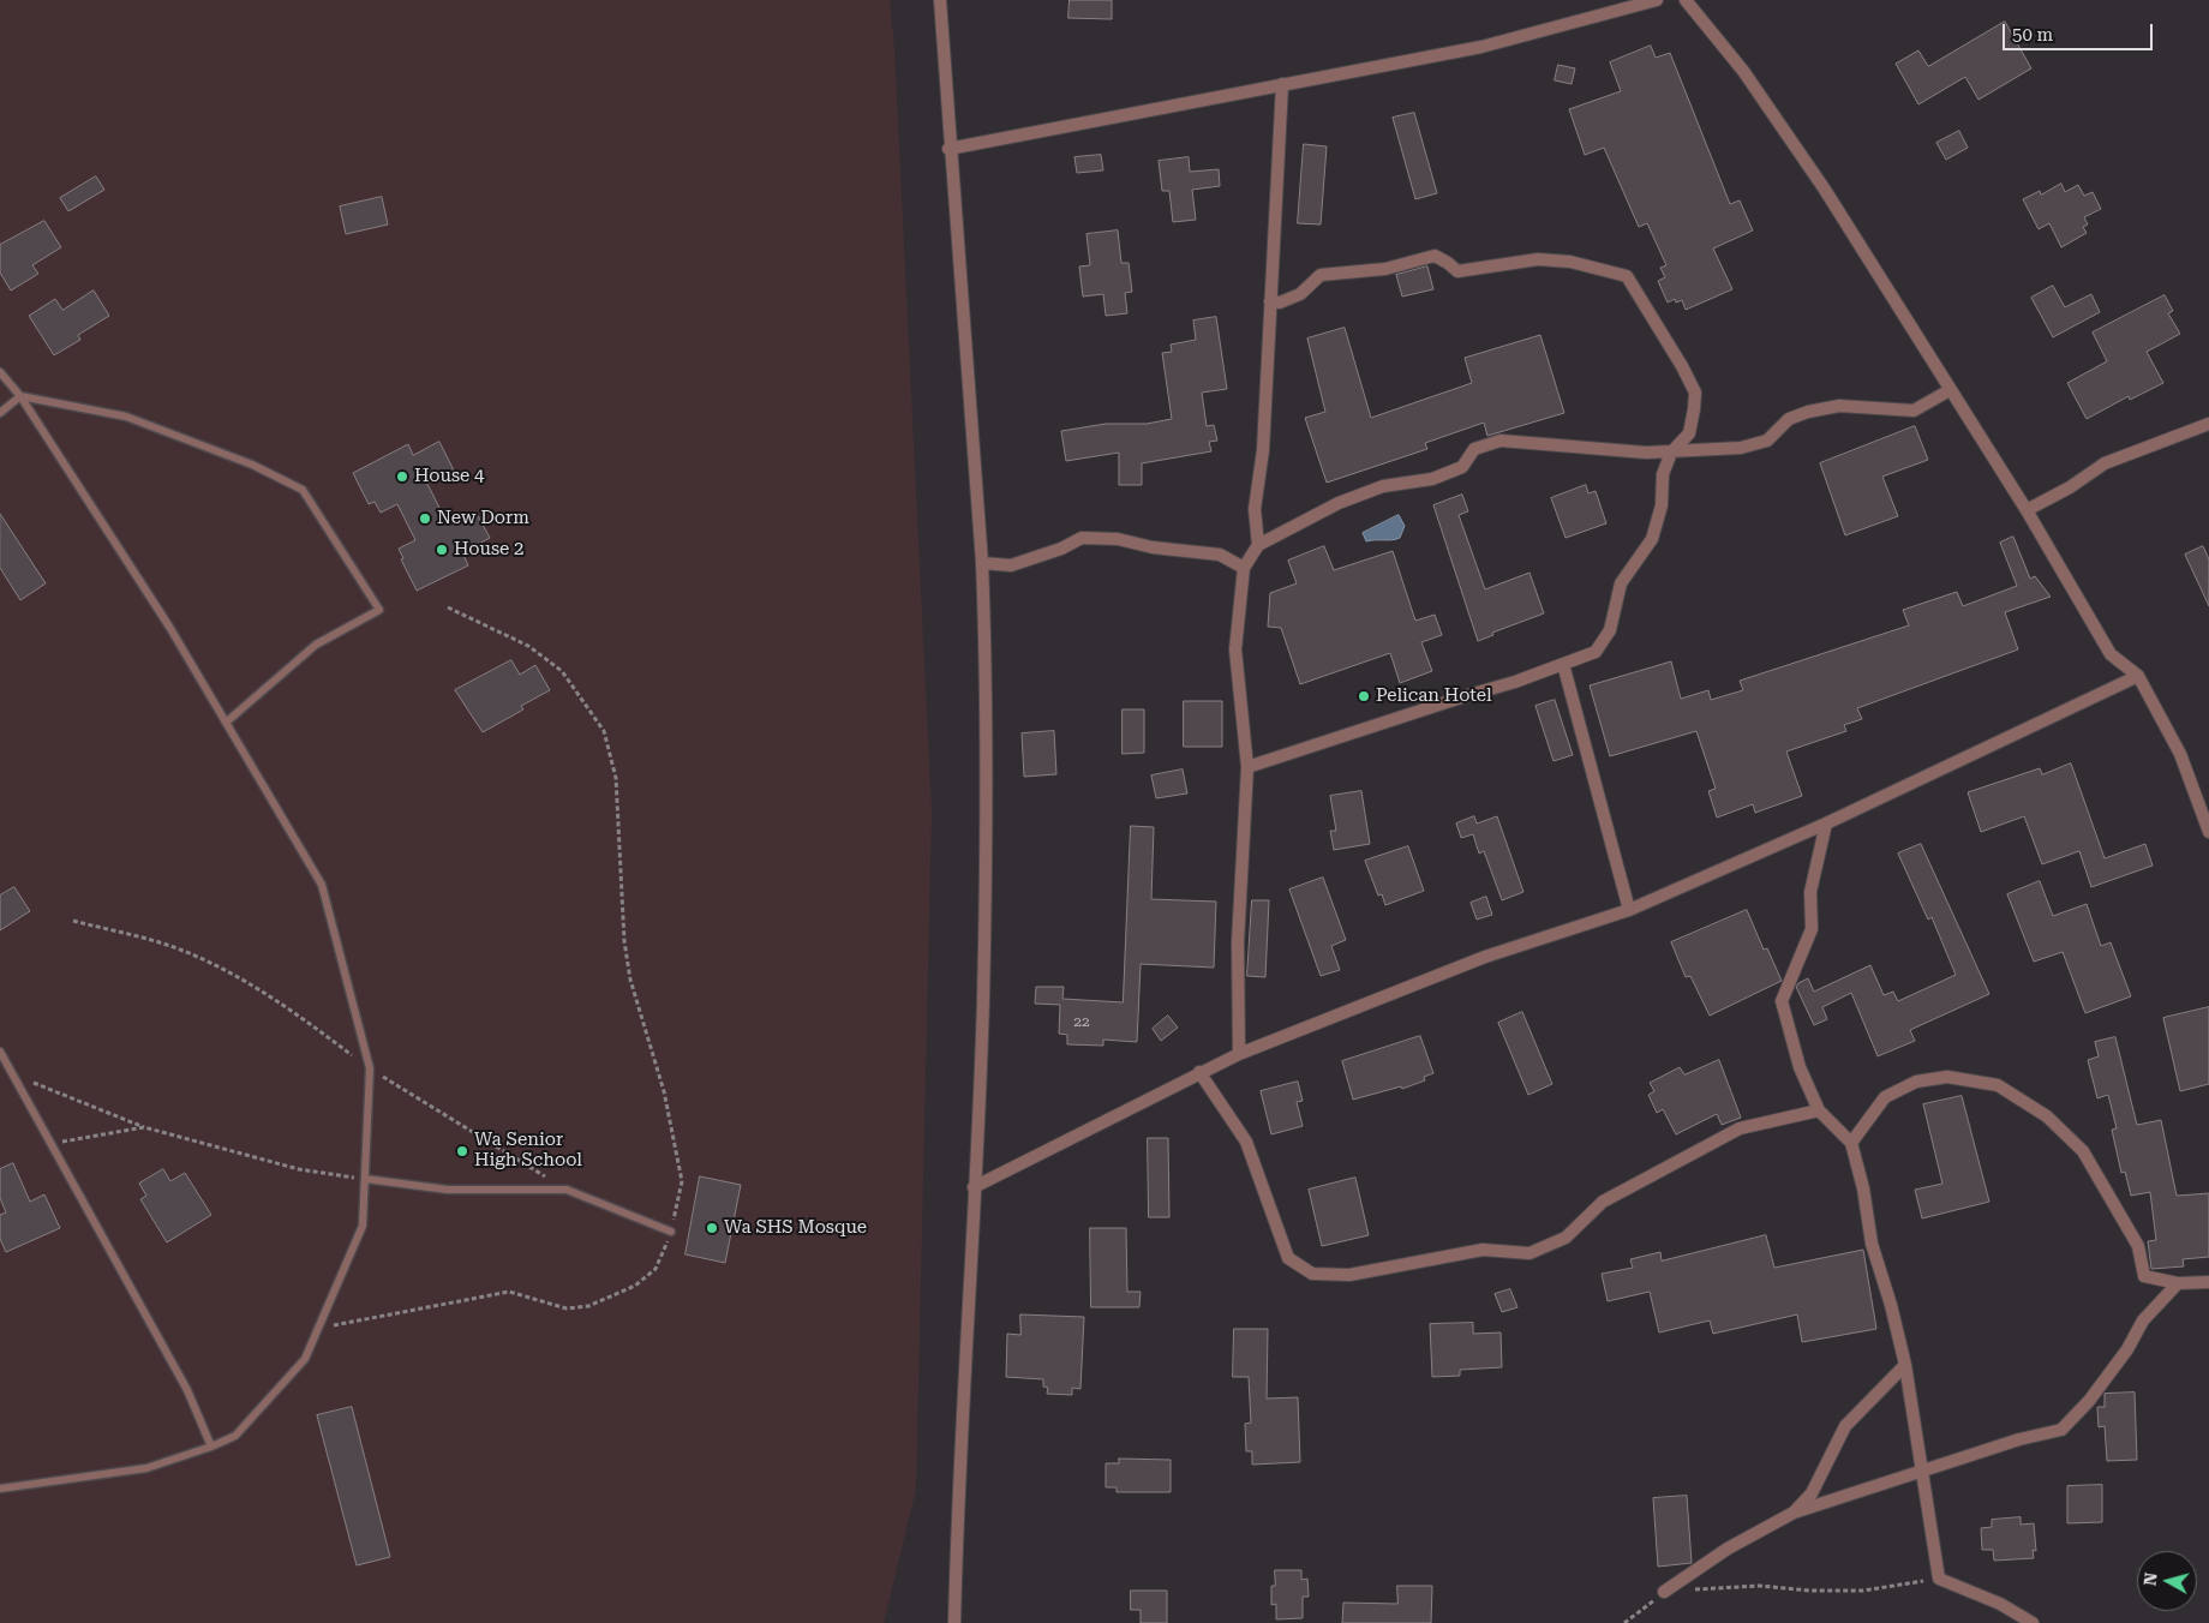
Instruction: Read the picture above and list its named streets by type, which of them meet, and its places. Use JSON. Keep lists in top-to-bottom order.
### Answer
{
  "places": [
    "House 4",
    "New Dorm",
    "House 2",
    "Pelican Hotel",
    "Wa Senior High School",
    "Wa SHS Mosque"
  ],
  "house_numbers": ["22"],
  "scale_bar": "50 m",
  "north": "left"
}
